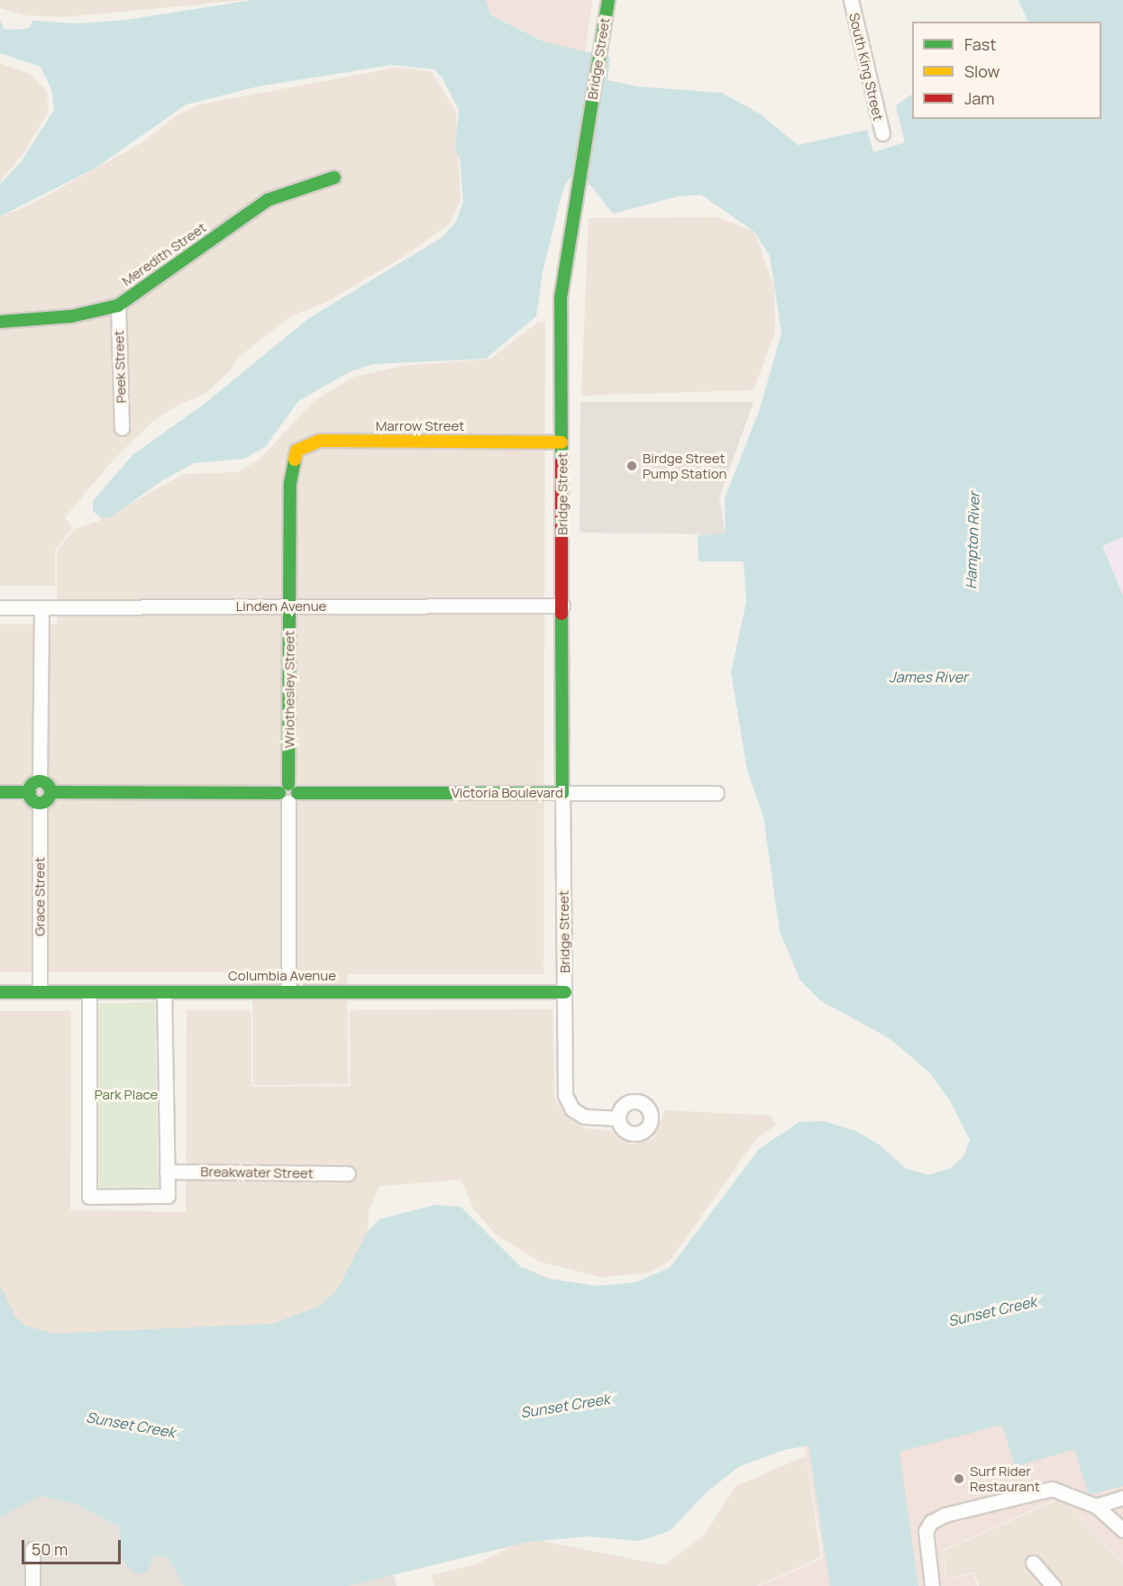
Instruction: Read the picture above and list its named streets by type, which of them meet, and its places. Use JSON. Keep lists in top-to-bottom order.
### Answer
{
  "streets": {
    "street": [
      "Bridge Street",
      "South King Street",
      "Meredith Street",
      "Peek Street",
      "Marrow Street",
      "Linden Avenue",
      "Wriothesley Street",
      "Victoria Boulevard",
      "Grace Street",
      "Columbia Avenue",
      "Breakwater Street"
    ]
  },
  "crossings": [
    ["Bridge Street", "Marrow Street"],
    ["Bridge Street", "Linden Avenue"],
    ["Bridge Street", "Victoria Boulevard"],
    ["Bridge Street", "Columbia Avenue"],
    ["Meredith Street", "Peek Street"],
    ["Marrow Street", "Wriothesley Street"],
    ["Linden Avenue", "Wriothesley Street"],
    ["Wriothesley Street", "Victoria Boulevard"],
    ["Victoria Boulevard", "Grace Street"],
    ["Grace Street", "Columbia Avenue"]
  ],
  "water": ["Hampton River", "James River", "Sunset Creek"],
  "parks": ["Park Place"],
  "places": ["Birdge Street Pump Station", "Surf Rider Restaurant"],
  "legend": ["Fast", "Slow", "Jam"],
  "scale_bar": "50 m"
}
